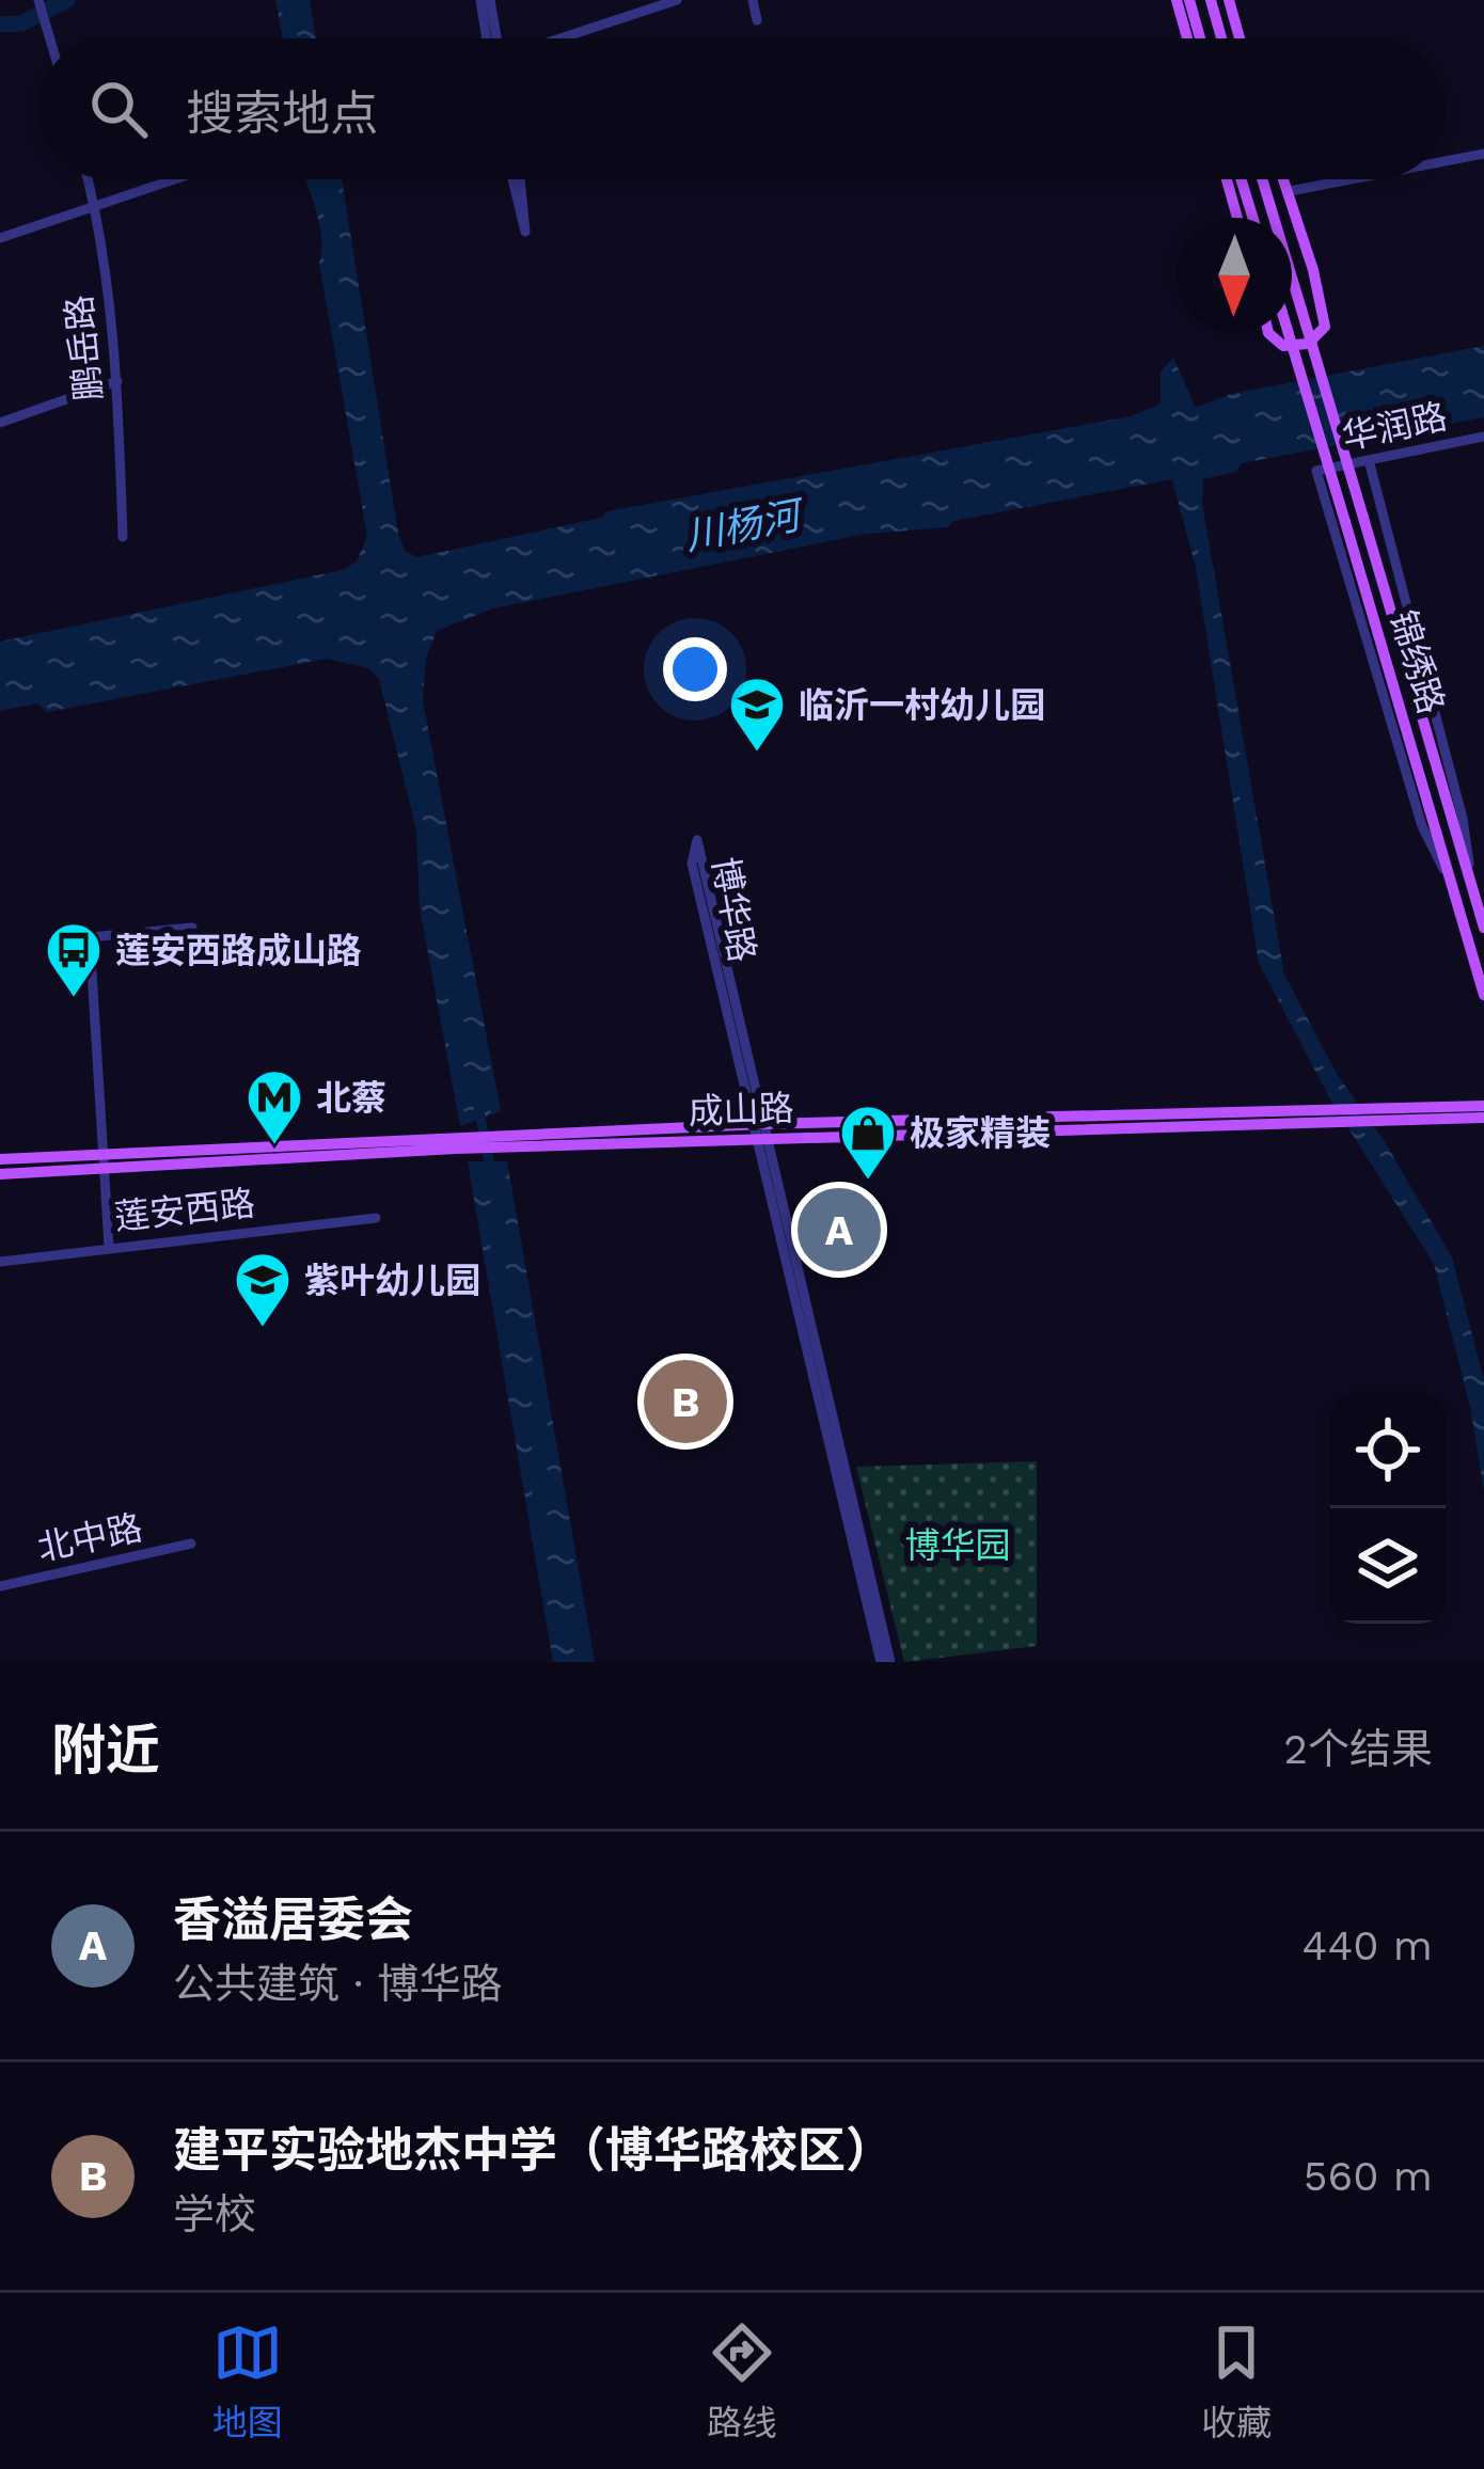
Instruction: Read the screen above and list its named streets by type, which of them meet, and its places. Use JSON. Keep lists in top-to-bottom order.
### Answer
{
  "streets": {
    "main road": ["锦绣路", "成山路"],
    "street": [
      "鹏岳路",
      "华润路",
      "博华路",
      "莲安西路",
      "北中路"
    ]
  },
  "crossings": [
    ["华润路", "锦绣路"],
    ["博华路", "成山路"]
  ],
  "water": ["川杨河"],
  "parks": ["博华园"],
  "places": {
    "school or university": ["临沂一村幼儿园", "紫叶幼儿园"],
    "bus stop": ["莲安西路成山路"],
    "metro station": ["北蔡"],
    "shop": ["极家精装"]
  },
  "north": "bottom",
  "page": {
    "search": "搜索地点",
    "pins": ["A", "B"],
    "heading": ["附近", "2个结果"],
    "list": [
      {
        "mark": "A",
        "name": "香溢居委会",
        "note": "公共建筑 · 博华路",
        "value": "440 m"
      },
      {
        "mark": "B",
        "name": "建平实验地杰中学（博华路校区）",
        "note": "学校",
        "value": "560 m"
      }
    ],
    "nav": ["地图", "路线", "收藏"]
  }
}
